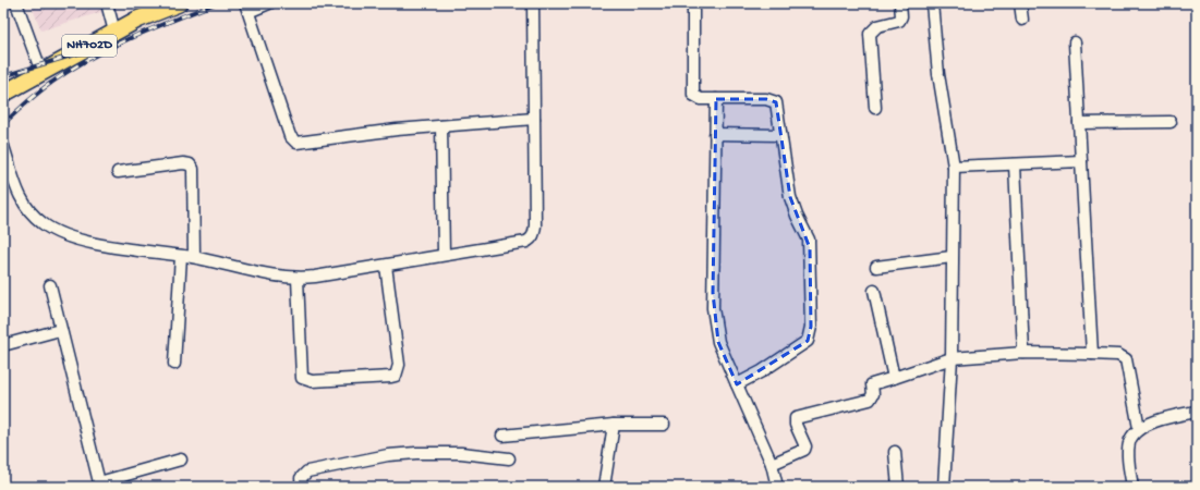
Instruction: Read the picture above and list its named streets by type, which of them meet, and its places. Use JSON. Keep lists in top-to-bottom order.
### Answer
{
  "streets": {
    "highway": ["NH702D"]
  }
}
